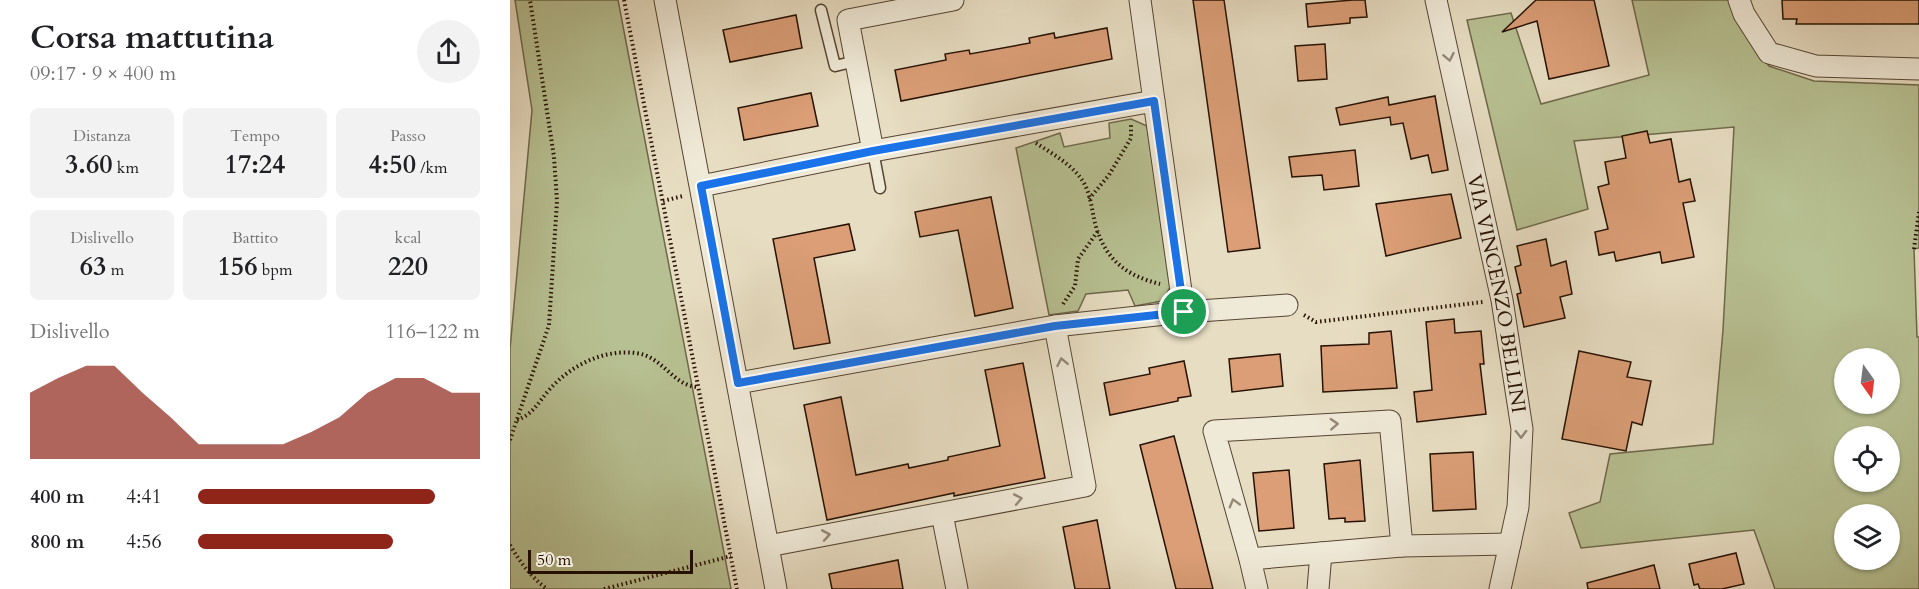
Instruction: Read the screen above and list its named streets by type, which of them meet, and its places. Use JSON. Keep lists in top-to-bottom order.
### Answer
{
  "streets": {
    "street": ["VIA VINCENZO BELLINI"]
  },
  "one_way": ["VIA VINCENZO BELLINI"],
  "scale_bar": "50 m",
  "north": "bottom",
  "page": {
    "heading": ["Corsa mattutina", "09:17 · 9 × 400 m"],
    "stats": [
      ["Distanza", "3.60 km"],
      ["Tempo", "17:24"],
      ["Passo", "4:50 /km"],
      ["Dislivello", "63 m"],
      ["Battito", "156 bpm"],
      ["kcal", "220"]
    ],
    "chart": ["Dislivello", "116–122 m"],
    "list": [
      {
        "name": "400 m",
        "note": "4:41"
      },
      {
        "name": "800 m",
        "note": "4:56"
      }
    ],
    "scale": "50 m"
  }
}
